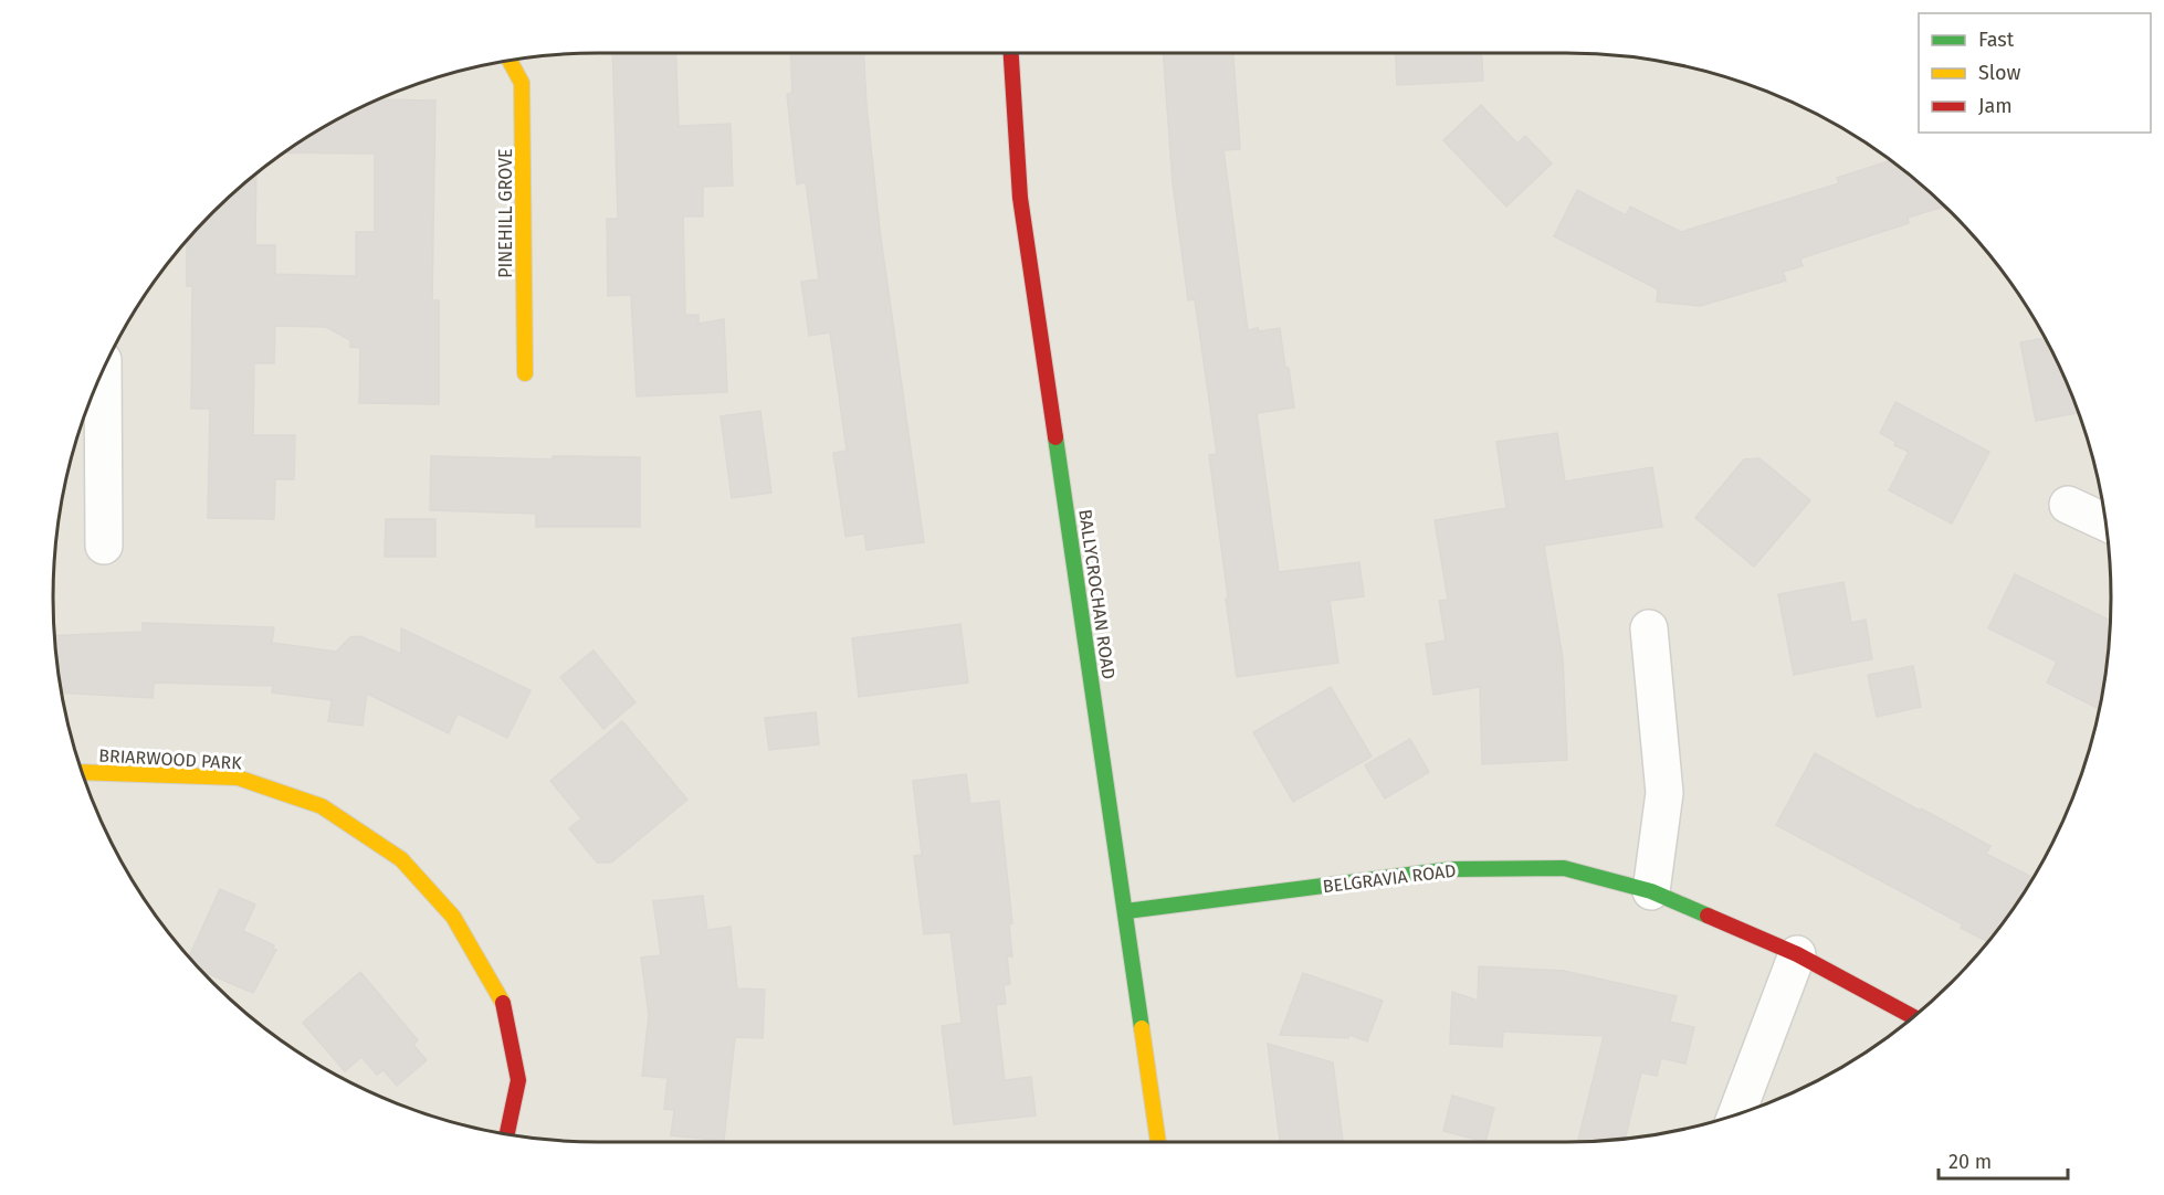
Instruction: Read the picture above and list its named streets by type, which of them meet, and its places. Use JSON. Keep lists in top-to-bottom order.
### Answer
{
  "streets": {
    "street": [
      "PINEHILL GROVE",
      "BALLYCROCHAN ROAD",
      "BRIARWOOD PARK",
      "BELGRAVIA ROAD"
    ]
  },
  "crossings": [
    ["BALLYCROCHAN ROAD", "BELGRAVIA ROAD"]
  ],
  "legend": ["Fast", "Slow", "Jam"],
  "scale_bar": "20 m"
}
